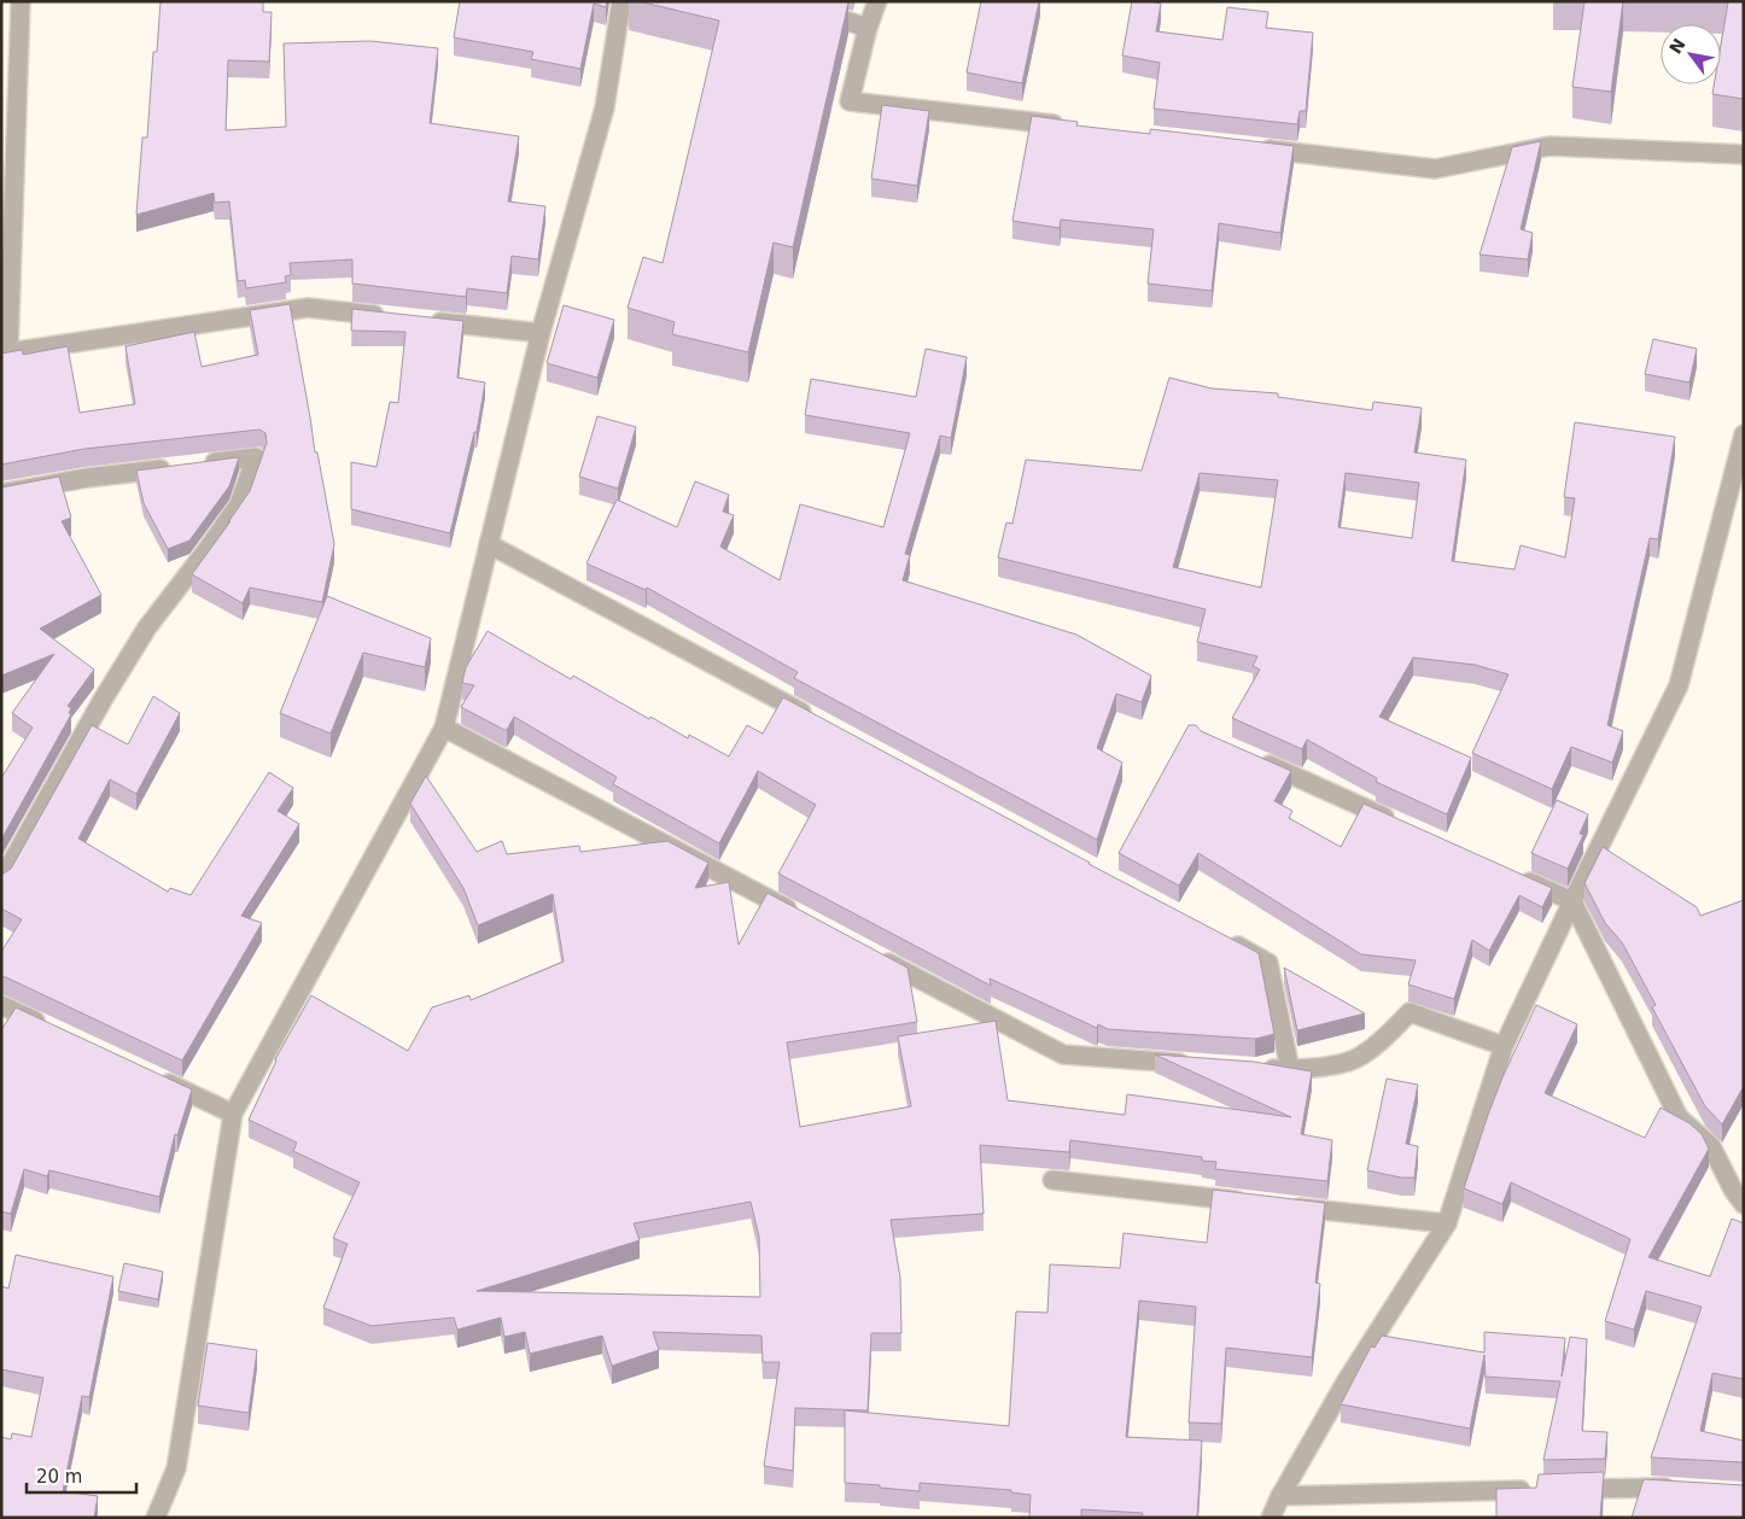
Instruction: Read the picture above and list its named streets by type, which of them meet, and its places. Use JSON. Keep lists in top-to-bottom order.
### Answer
{
  "scale_bar": "20 m",
  "north": "top left"
}
